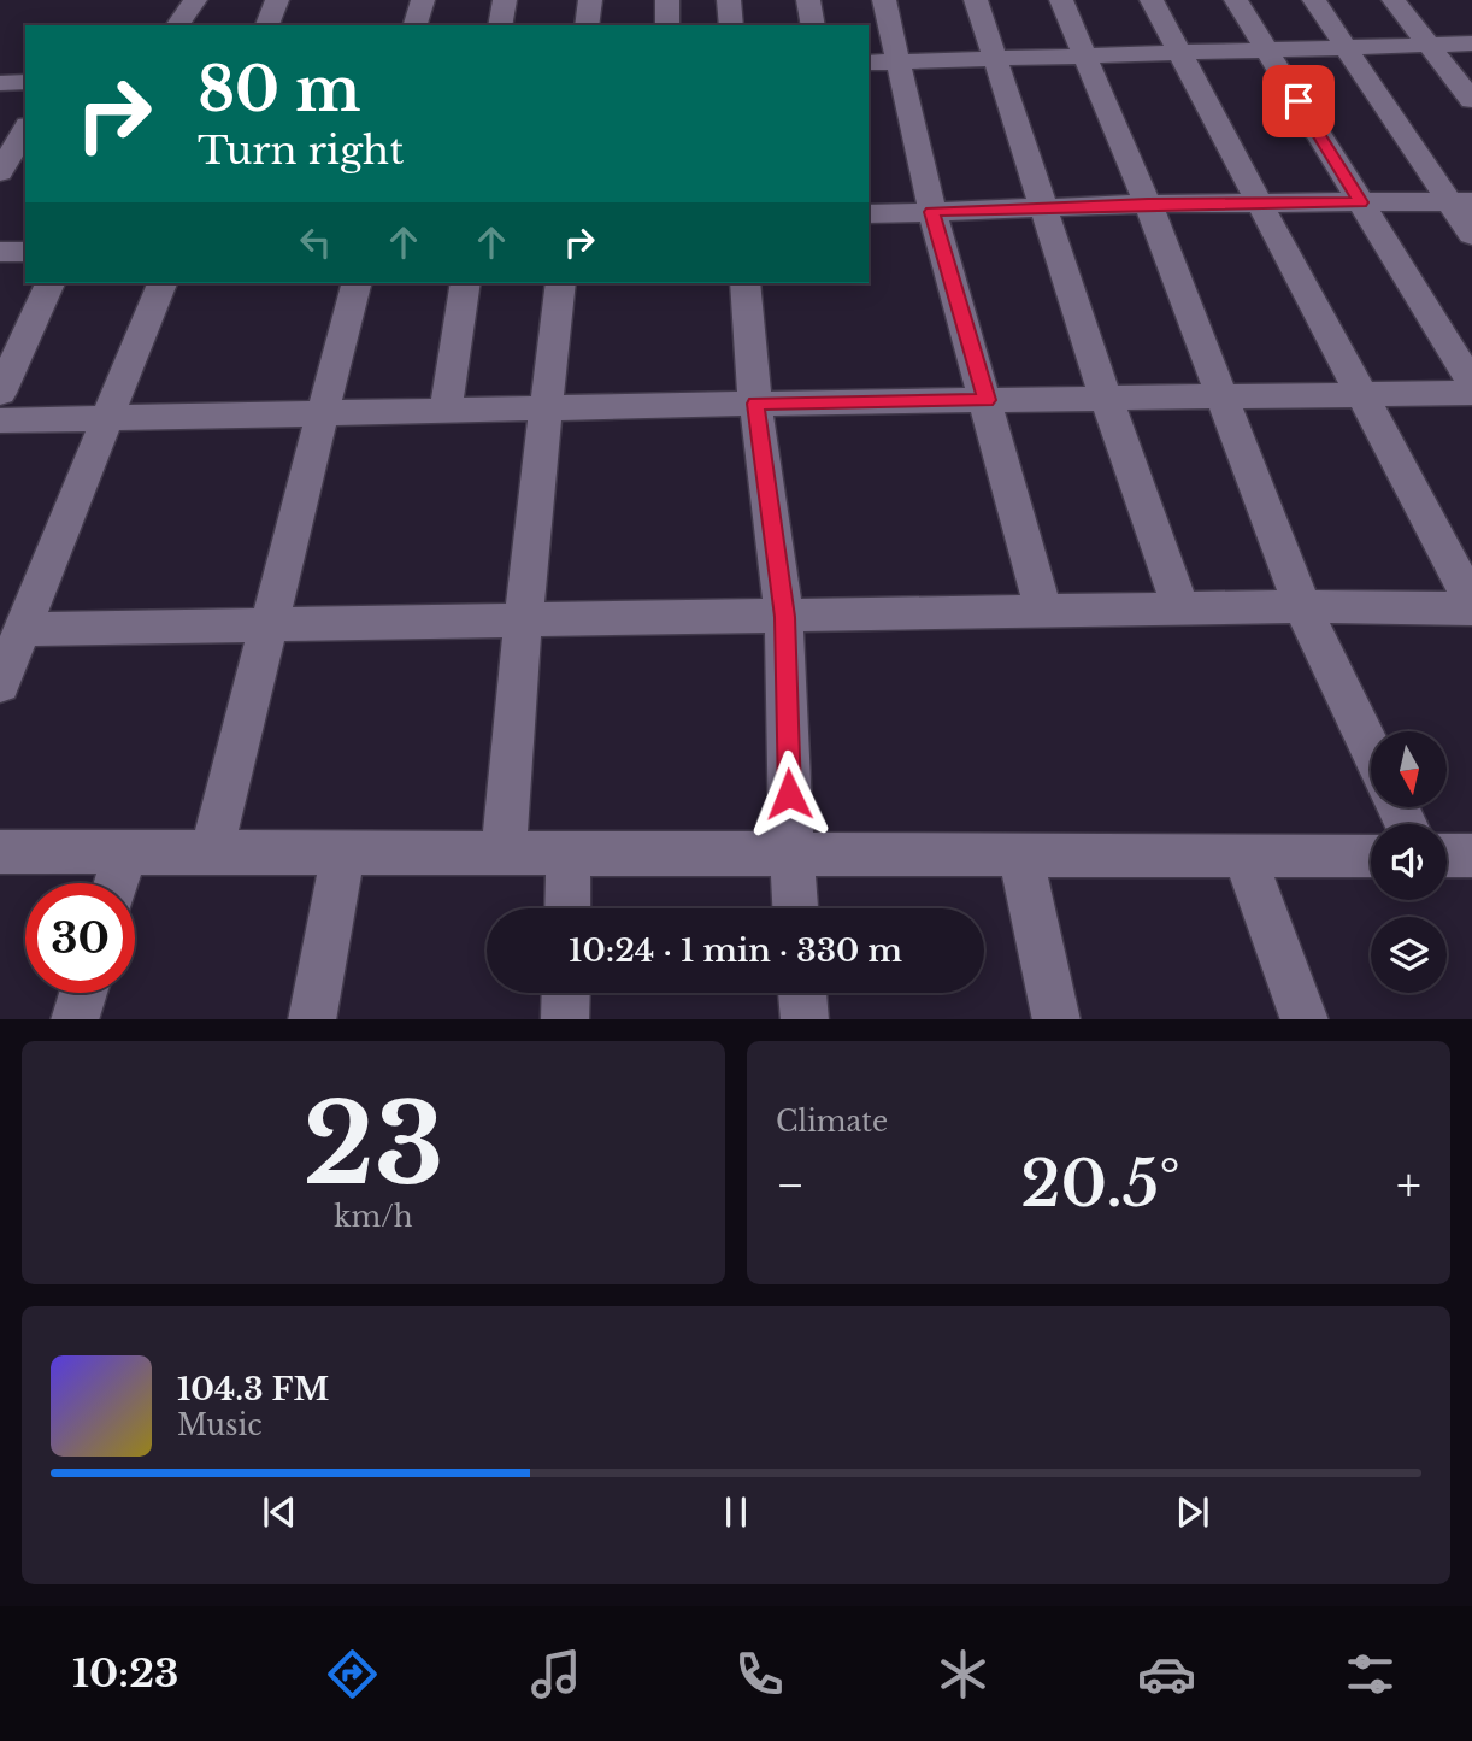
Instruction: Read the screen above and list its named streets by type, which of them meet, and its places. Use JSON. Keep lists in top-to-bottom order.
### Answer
{
  "north": "bottom",
  "page": {
    "turn": ["80 m", "Turn right"],
    "limit": "30",
    "trip": "10:24 · 1 min · 330 m",
    "tile": [
      ["23", "km/h"],
      "Climate"
    ],
    "heat": ["−", "20.5°", "+"],
    "song": ["104.3 FM", "Music"],
    "tabs": "10:23"
  }
}
